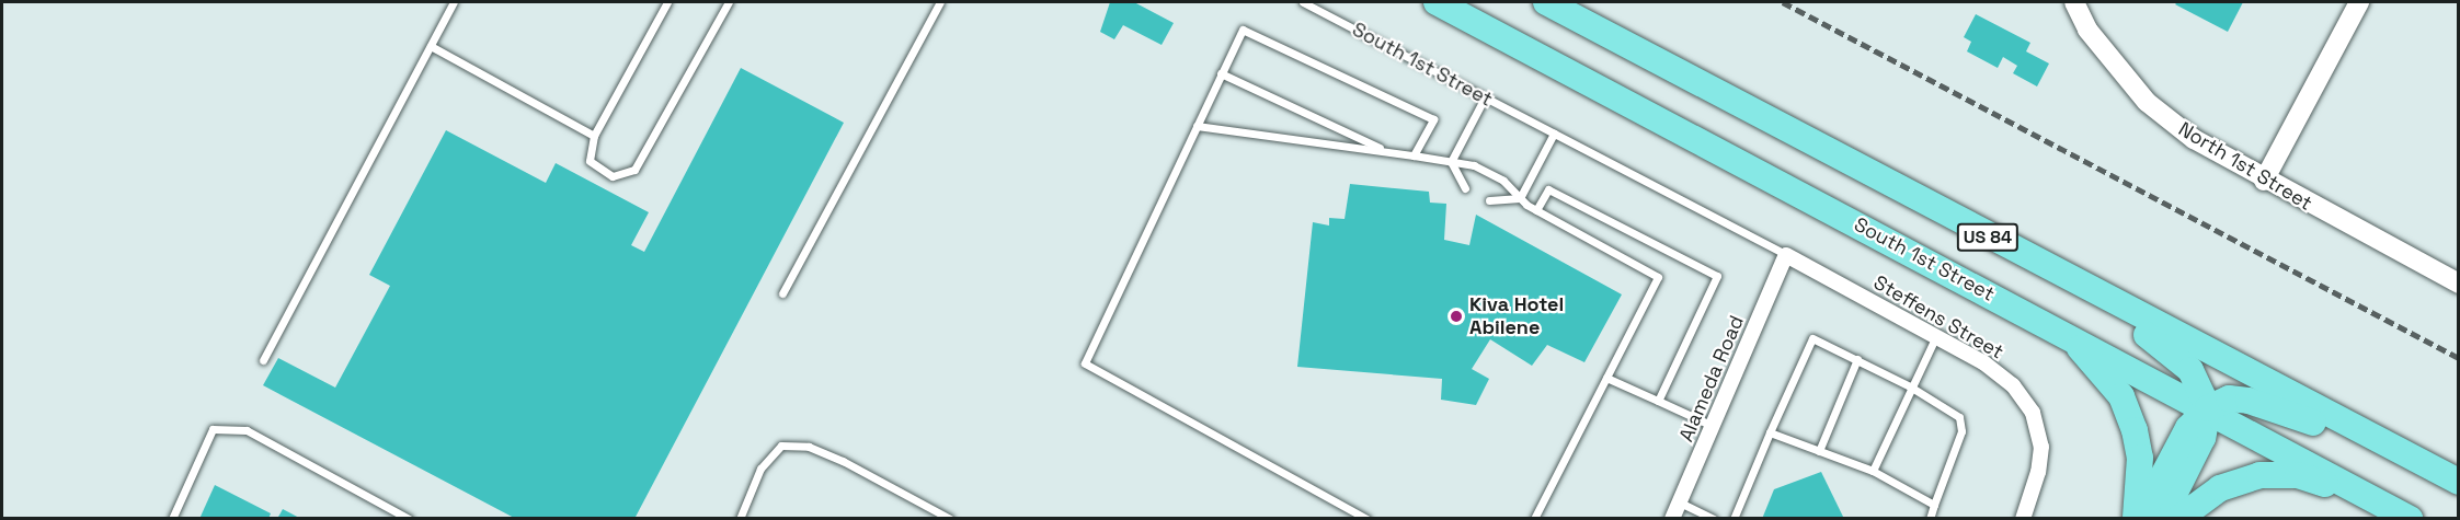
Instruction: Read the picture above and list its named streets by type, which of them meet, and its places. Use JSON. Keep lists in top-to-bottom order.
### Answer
{
  "streets": {
    "highway": ["South 1st Street", "US 84"],
    "main road": ["North 1st Street"],
    "street": ["Steffens Street", "Alameda Road"]
  },
  "crossings": [
    ["South 1st Street", "US 84"],
    ["South 1st Street", "Steffens Street"],
    ["South 1st Street", "Alameda Road"],
    ["Steffens Street", "Alameda Road"]
  ],
  "places": ["Kiva Hotel Abilene"]
}
